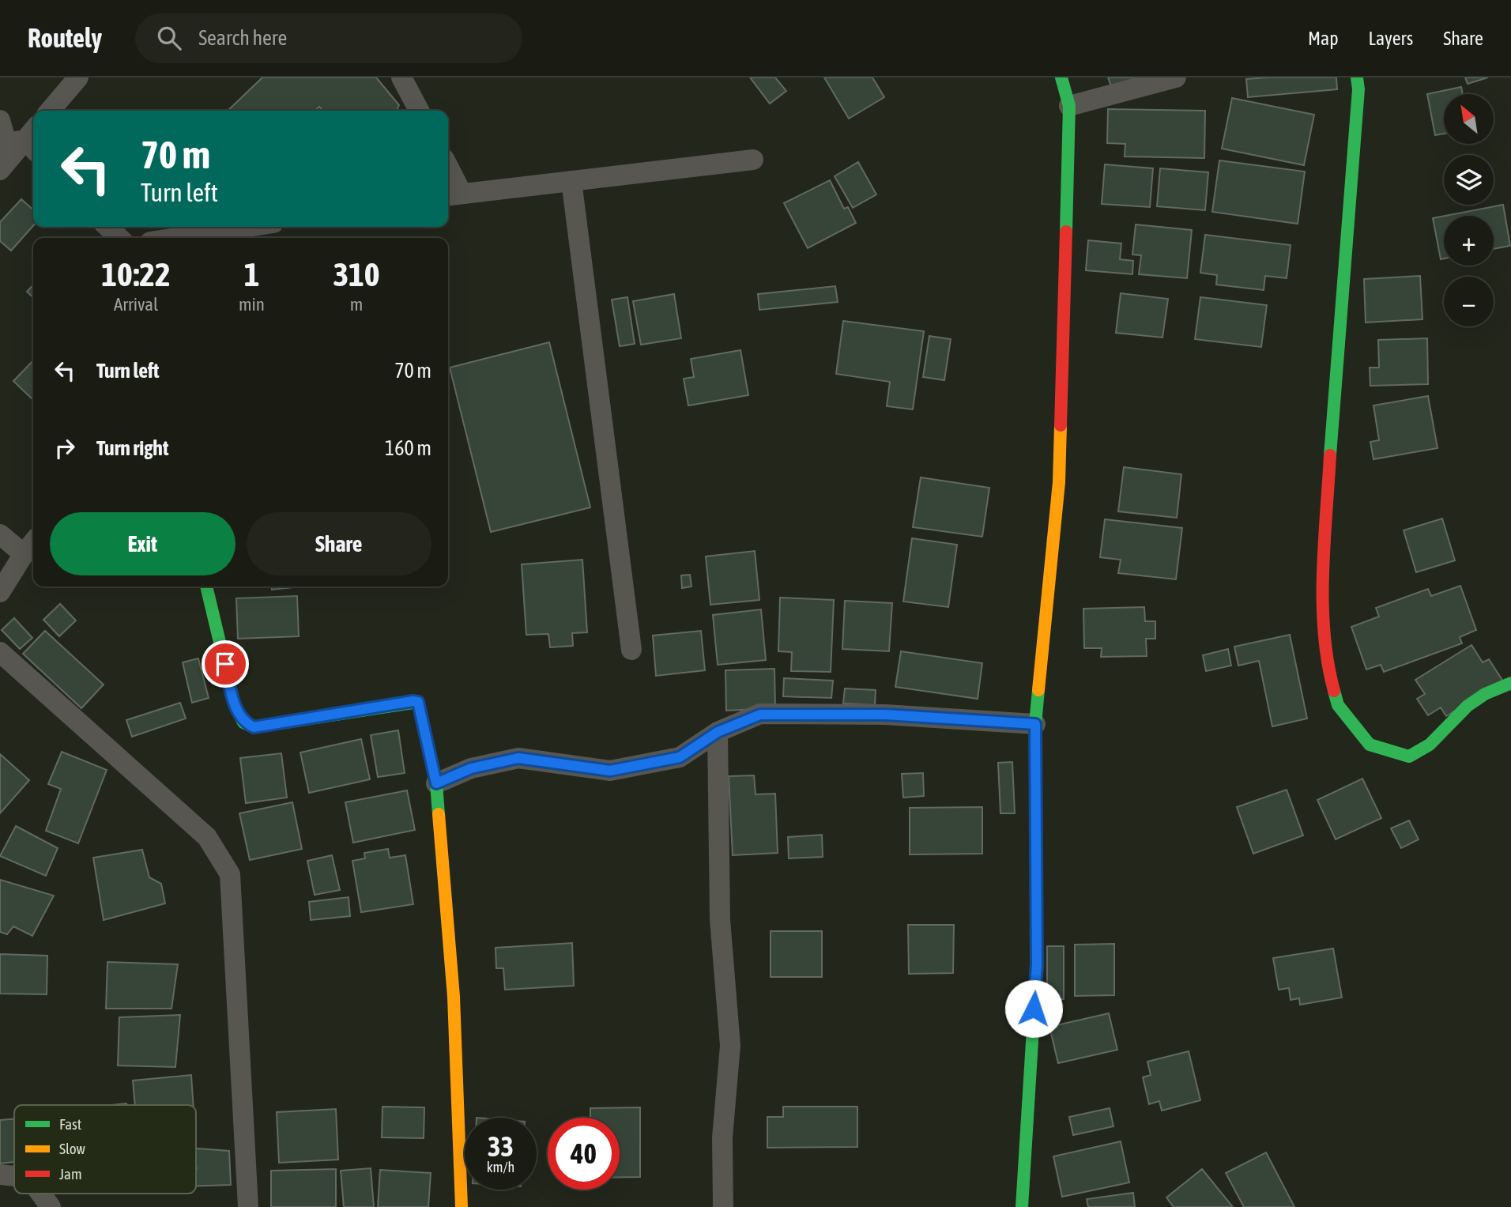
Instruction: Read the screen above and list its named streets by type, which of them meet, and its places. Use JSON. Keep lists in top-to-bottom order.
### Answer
{
  "legend": ["Fast", "Slow", "Jam"],
  "north": "top left",
  "page": {
    "header": "Routely",
    "search": "Search here",
    "nav": ["Map", "Layers", "Share"],
    "map_buttons": ["+", "−"],
    "turn": ["70 m", "Turn left"],
    "eta": [
      "10:22",
      "Arrival",
      "1",
      "min",
      "310",
      "m"
    ],
    "list": [
      {
        "name": "Turn left",
        "value": "70 m"
      },
      {
        "name": "Turn right",
        "value": "160 m"
      }
    ],
    "buttons": ["Exit", "Share"],
    "speed": "33 km/h",
    "limit": "40"
  }
}
